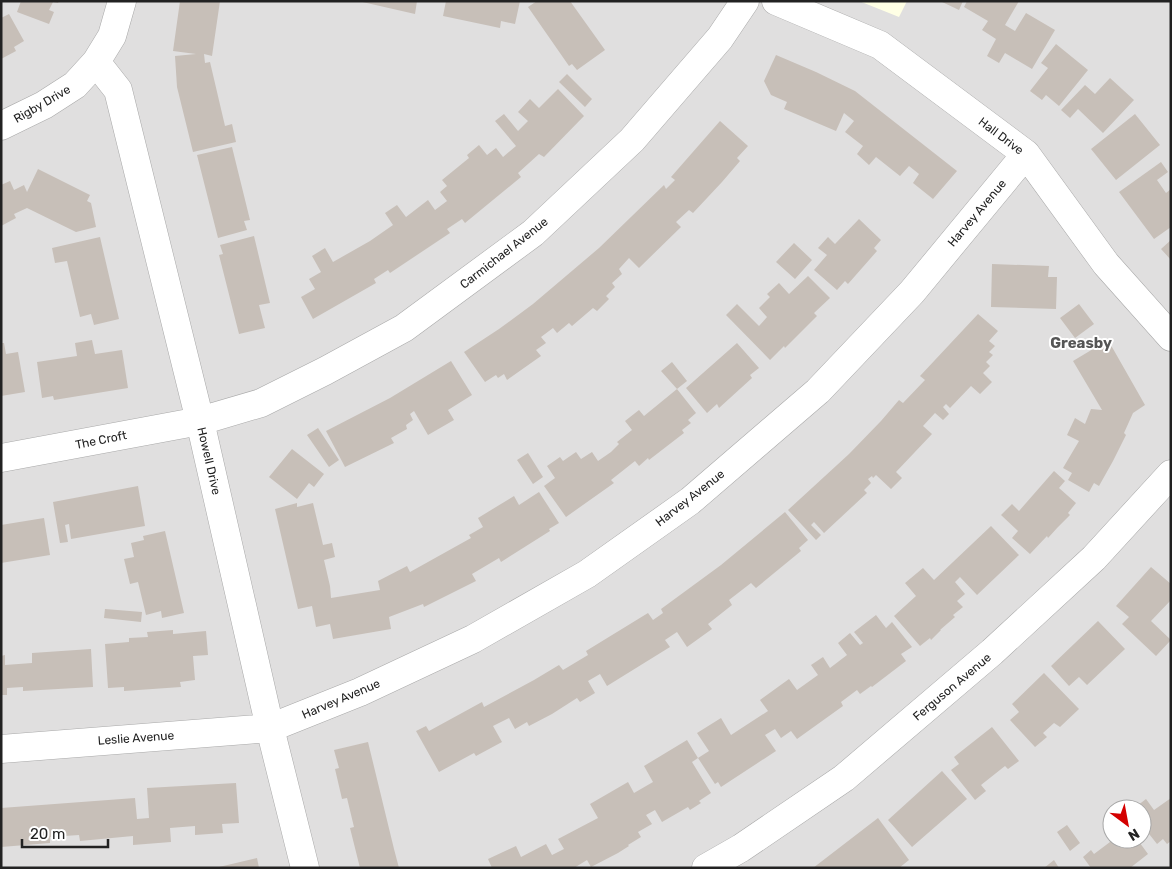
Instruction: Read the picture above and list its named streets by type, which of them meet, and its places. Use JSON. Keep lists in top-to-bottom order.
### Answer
{
  "streets": {
    "street": [
      "Rigby Drive",
      "Hall Drive",
      "Harvey Avenue",
      "Carmichael Avenue",
      "The Croft",
      "Howell Drive",
      "Ferguson Avenue",
      "Leslie Avenue"
    ]
  },
  "crossings": [
    ["Rigby Drive", "Howell Drive"],
    ["Hall Drive", "Harvey Avenue"],
    ["Harvey Avenue", "Howell Drive"],
    ["Harvey Avenue", "Leslie Avenue"],
    ["Carmichael Avenue", "The Croft"],
    ["Carmichael Avenue", "Howell Drive"],
    ["The Croft", "Howell Drive"],
    ["Howell Drive", "Leslie Avenue"]
  ],
  "districts": ["Greasby"],
  "scale_bar": "20 m",
  "north": "bottom right"
}
